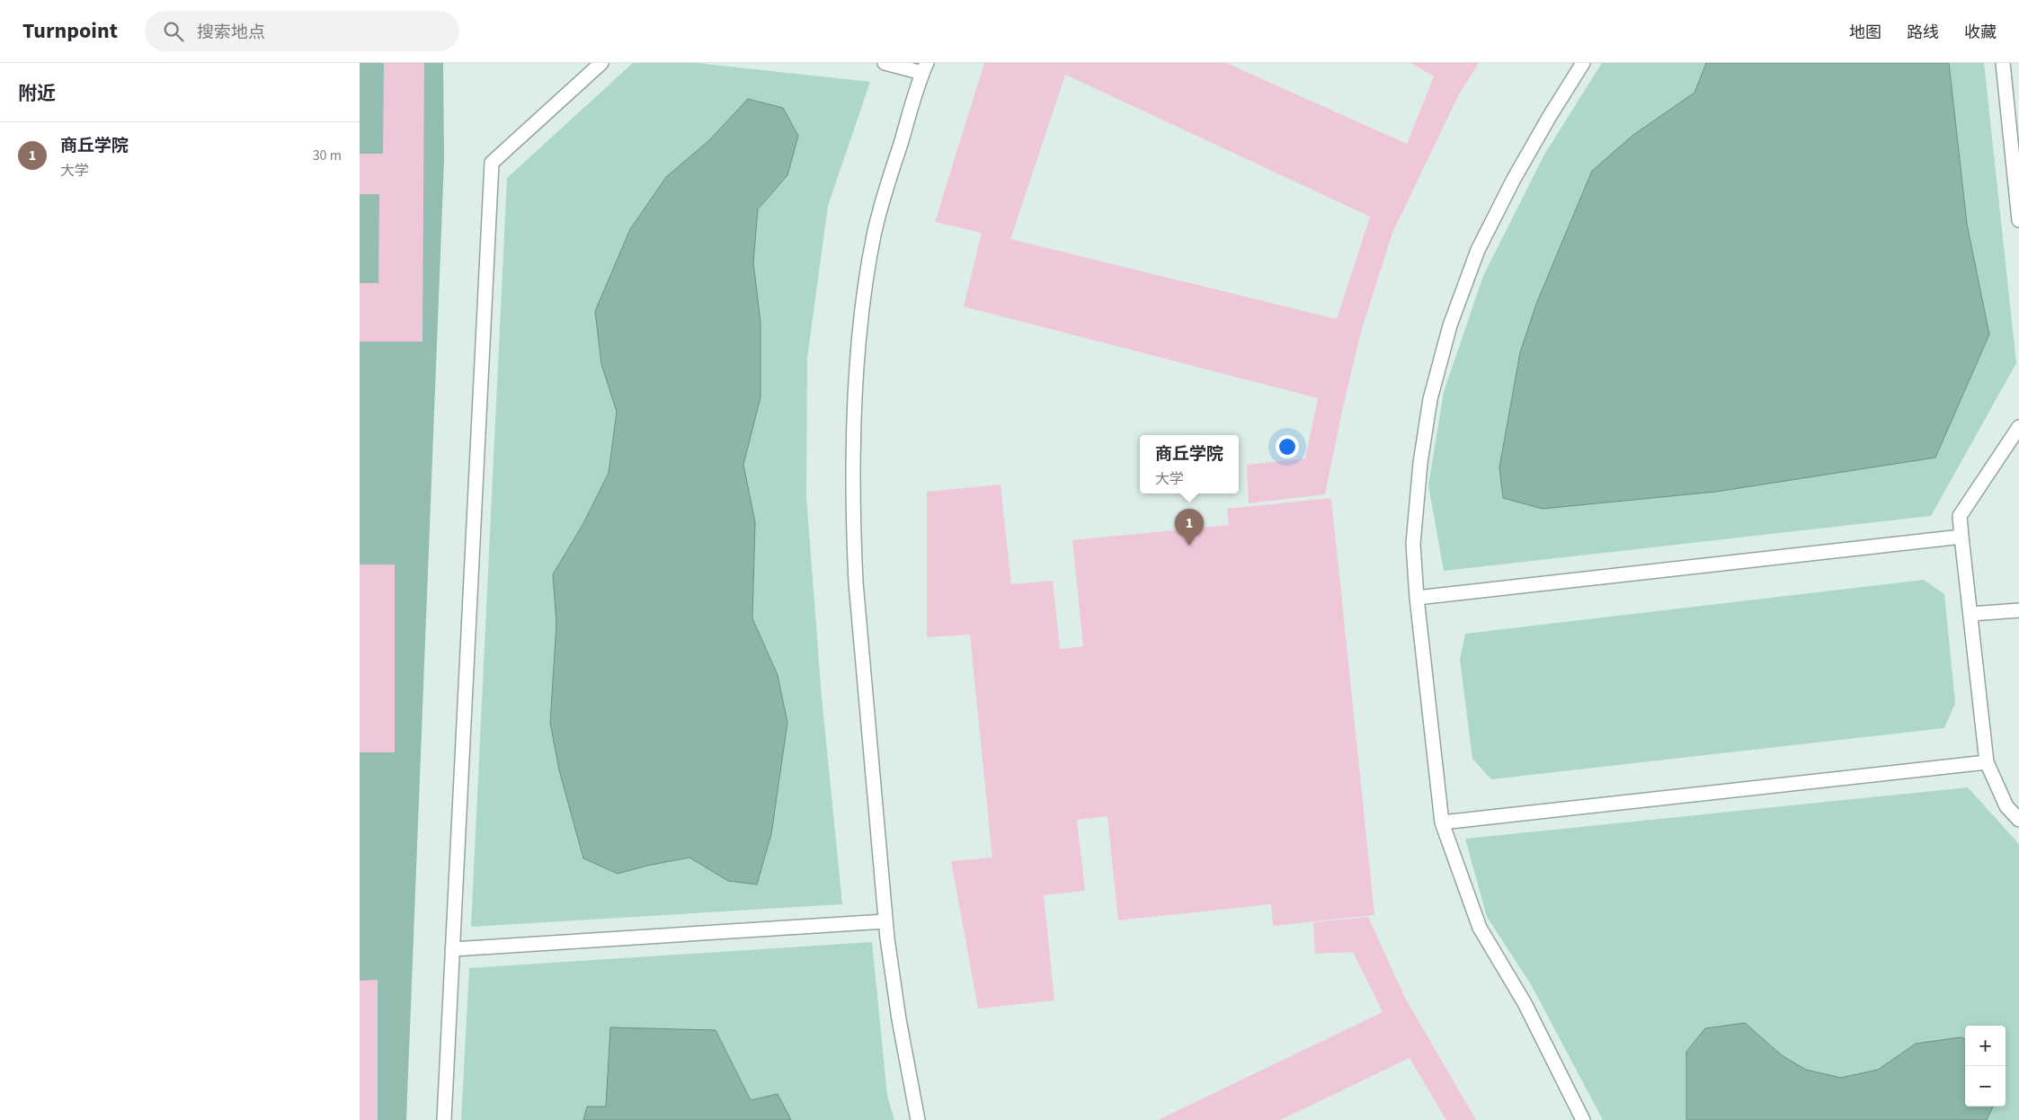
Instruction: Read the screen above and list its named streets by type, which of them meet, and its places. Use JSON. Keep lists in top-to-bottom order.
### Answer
{
  "page": {
    "header": "Turnpoint",
    "search": "搜索地点",
    "nav": ["地图", "路线", "收藏"],
    "heading": "附近",
    "list": [
      {
        "mark": "1",
        "name": "商丘学院",
        "note": "大学",
        "value": "30 m"
      }
    ],
    "popup": ["商丘学院", "大学"],
    "pins": "1",
    "map_buttons": ["+", "−"]
  }
}
